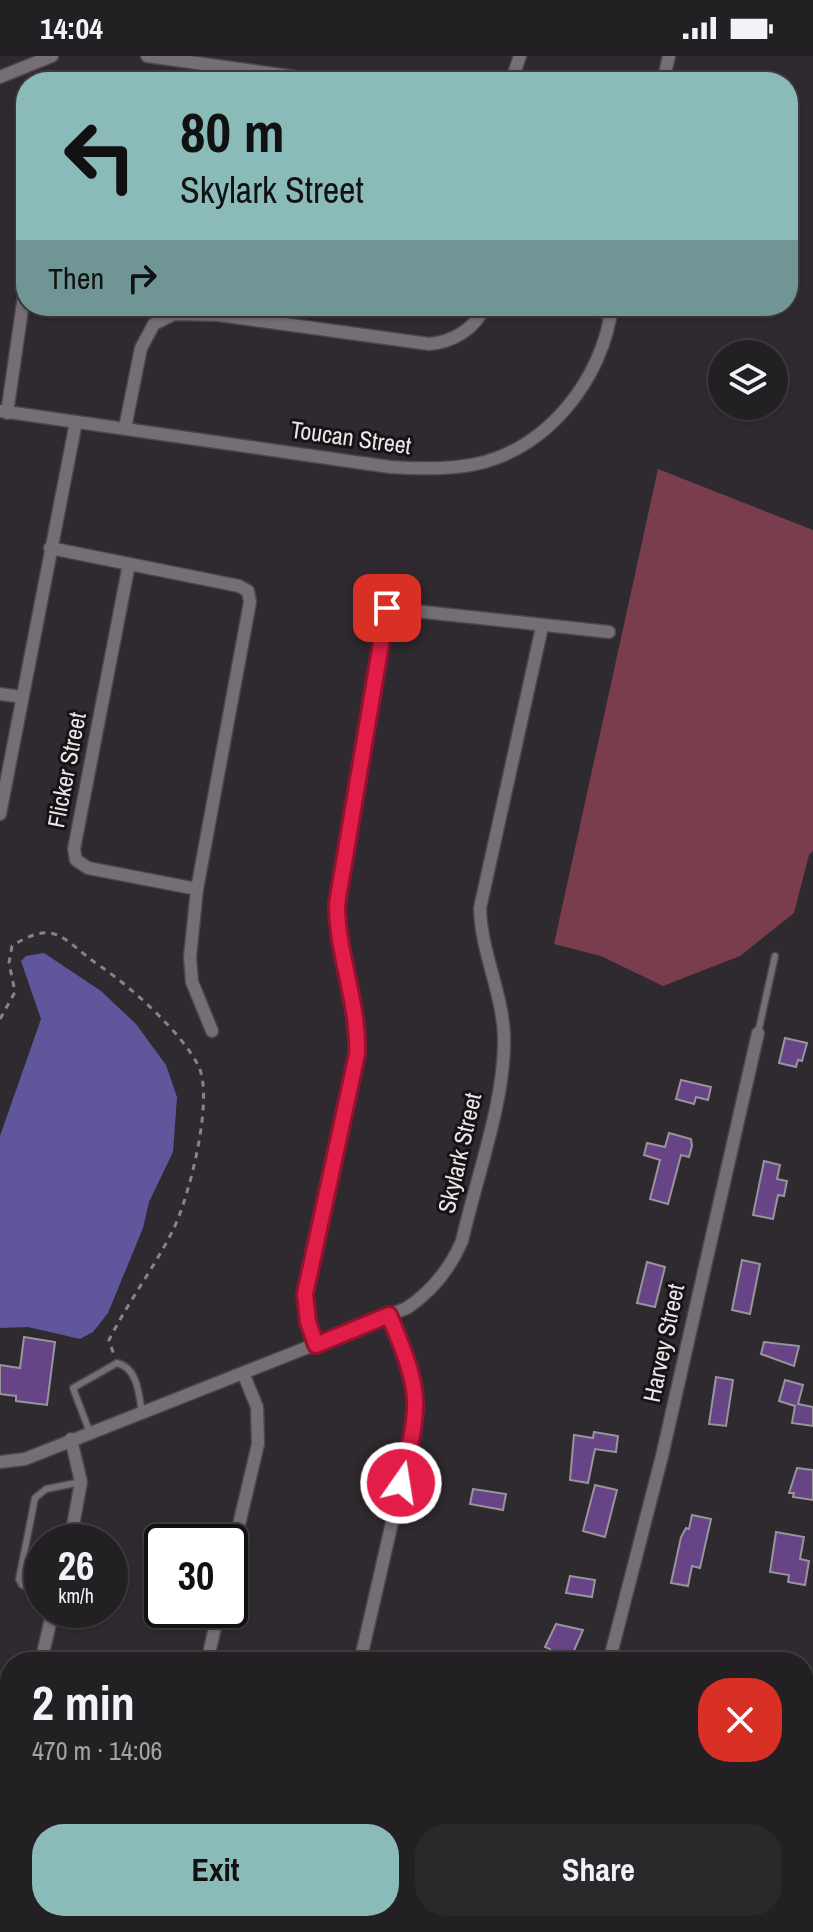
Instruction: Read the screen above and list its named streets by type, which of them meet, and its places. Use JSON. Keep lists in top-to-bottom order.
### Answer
{
  "streets": {
    "street": [
      "Toucan Street",
      "Flicker Street",
      "Skylark Street",
      "Harvey Street"
    ]
  },
  "page": {
    "status": "14:04",
    "turn": ["80 m", "Skylark Street"],
    "then": "Then",
    "speed": "26 km/h",
    "limit": "30",
    "heading": ["2 min", "470 m · 14:06"],
    "buttons": ["Exit", "Share"]
  }
}
